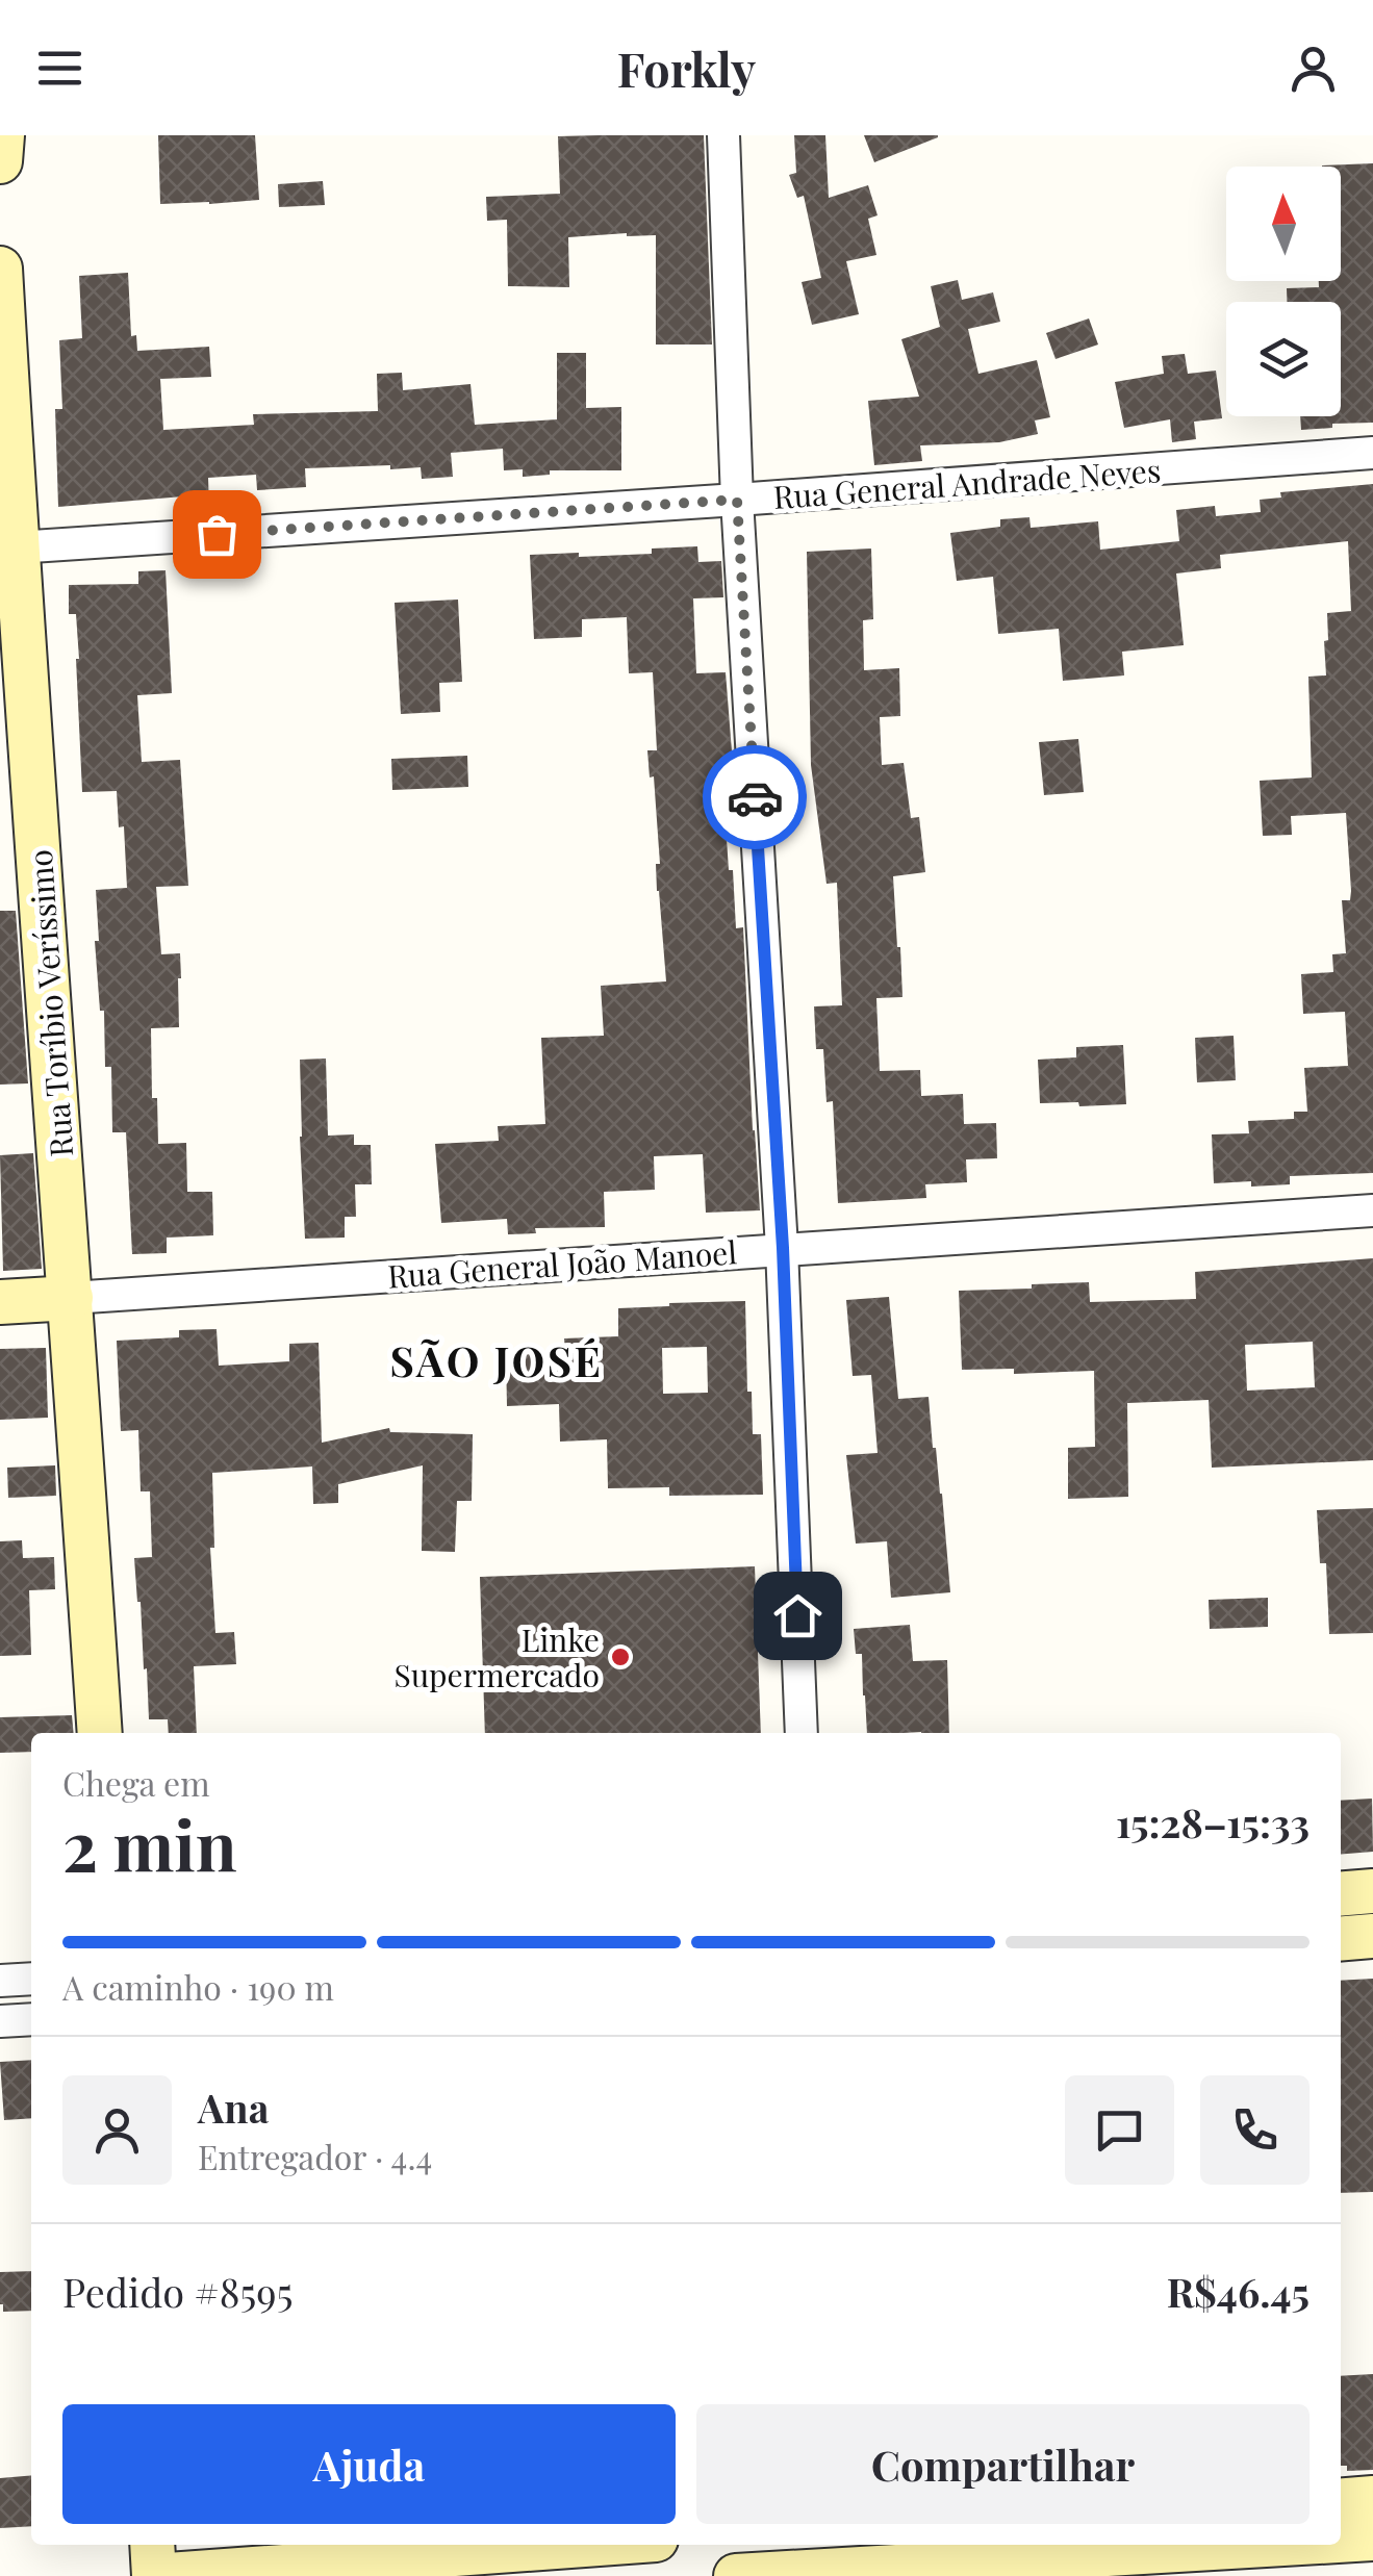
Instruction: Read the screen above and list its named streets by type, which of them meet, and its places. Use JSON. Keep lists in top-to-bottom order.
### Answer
{
  "streets": {
    "main road": ["Rua Toríbio Veríssimo", "Rua General João Manoel"],
    "street": ["Rua General Andrade Neves"]
  },
  "crossings": [
    ["Rua General Andrade Neves", "Rua Toríbio Veríssimo"],
    ["Rua Toríbio Veríssimo", "Rua General João Manoel"]
  ],
  "districts": ["SÃO JOSÉ"],
  "places": ["Linke Supermercado"],
  "north": "top",
  "page": {
    "header": "Forkly",
    "heading": ["2 min", "Chega em", "15:28–15:33"],
    "panel": [
      "Ana",
      "Entregador · 4.4",
      "Pedido #8595",
      "R$46.45"
    ],
    "bar": "A caminho · 190 m",
    "buttons": ["Ajuda", "Compartilhar"]
  }
}
